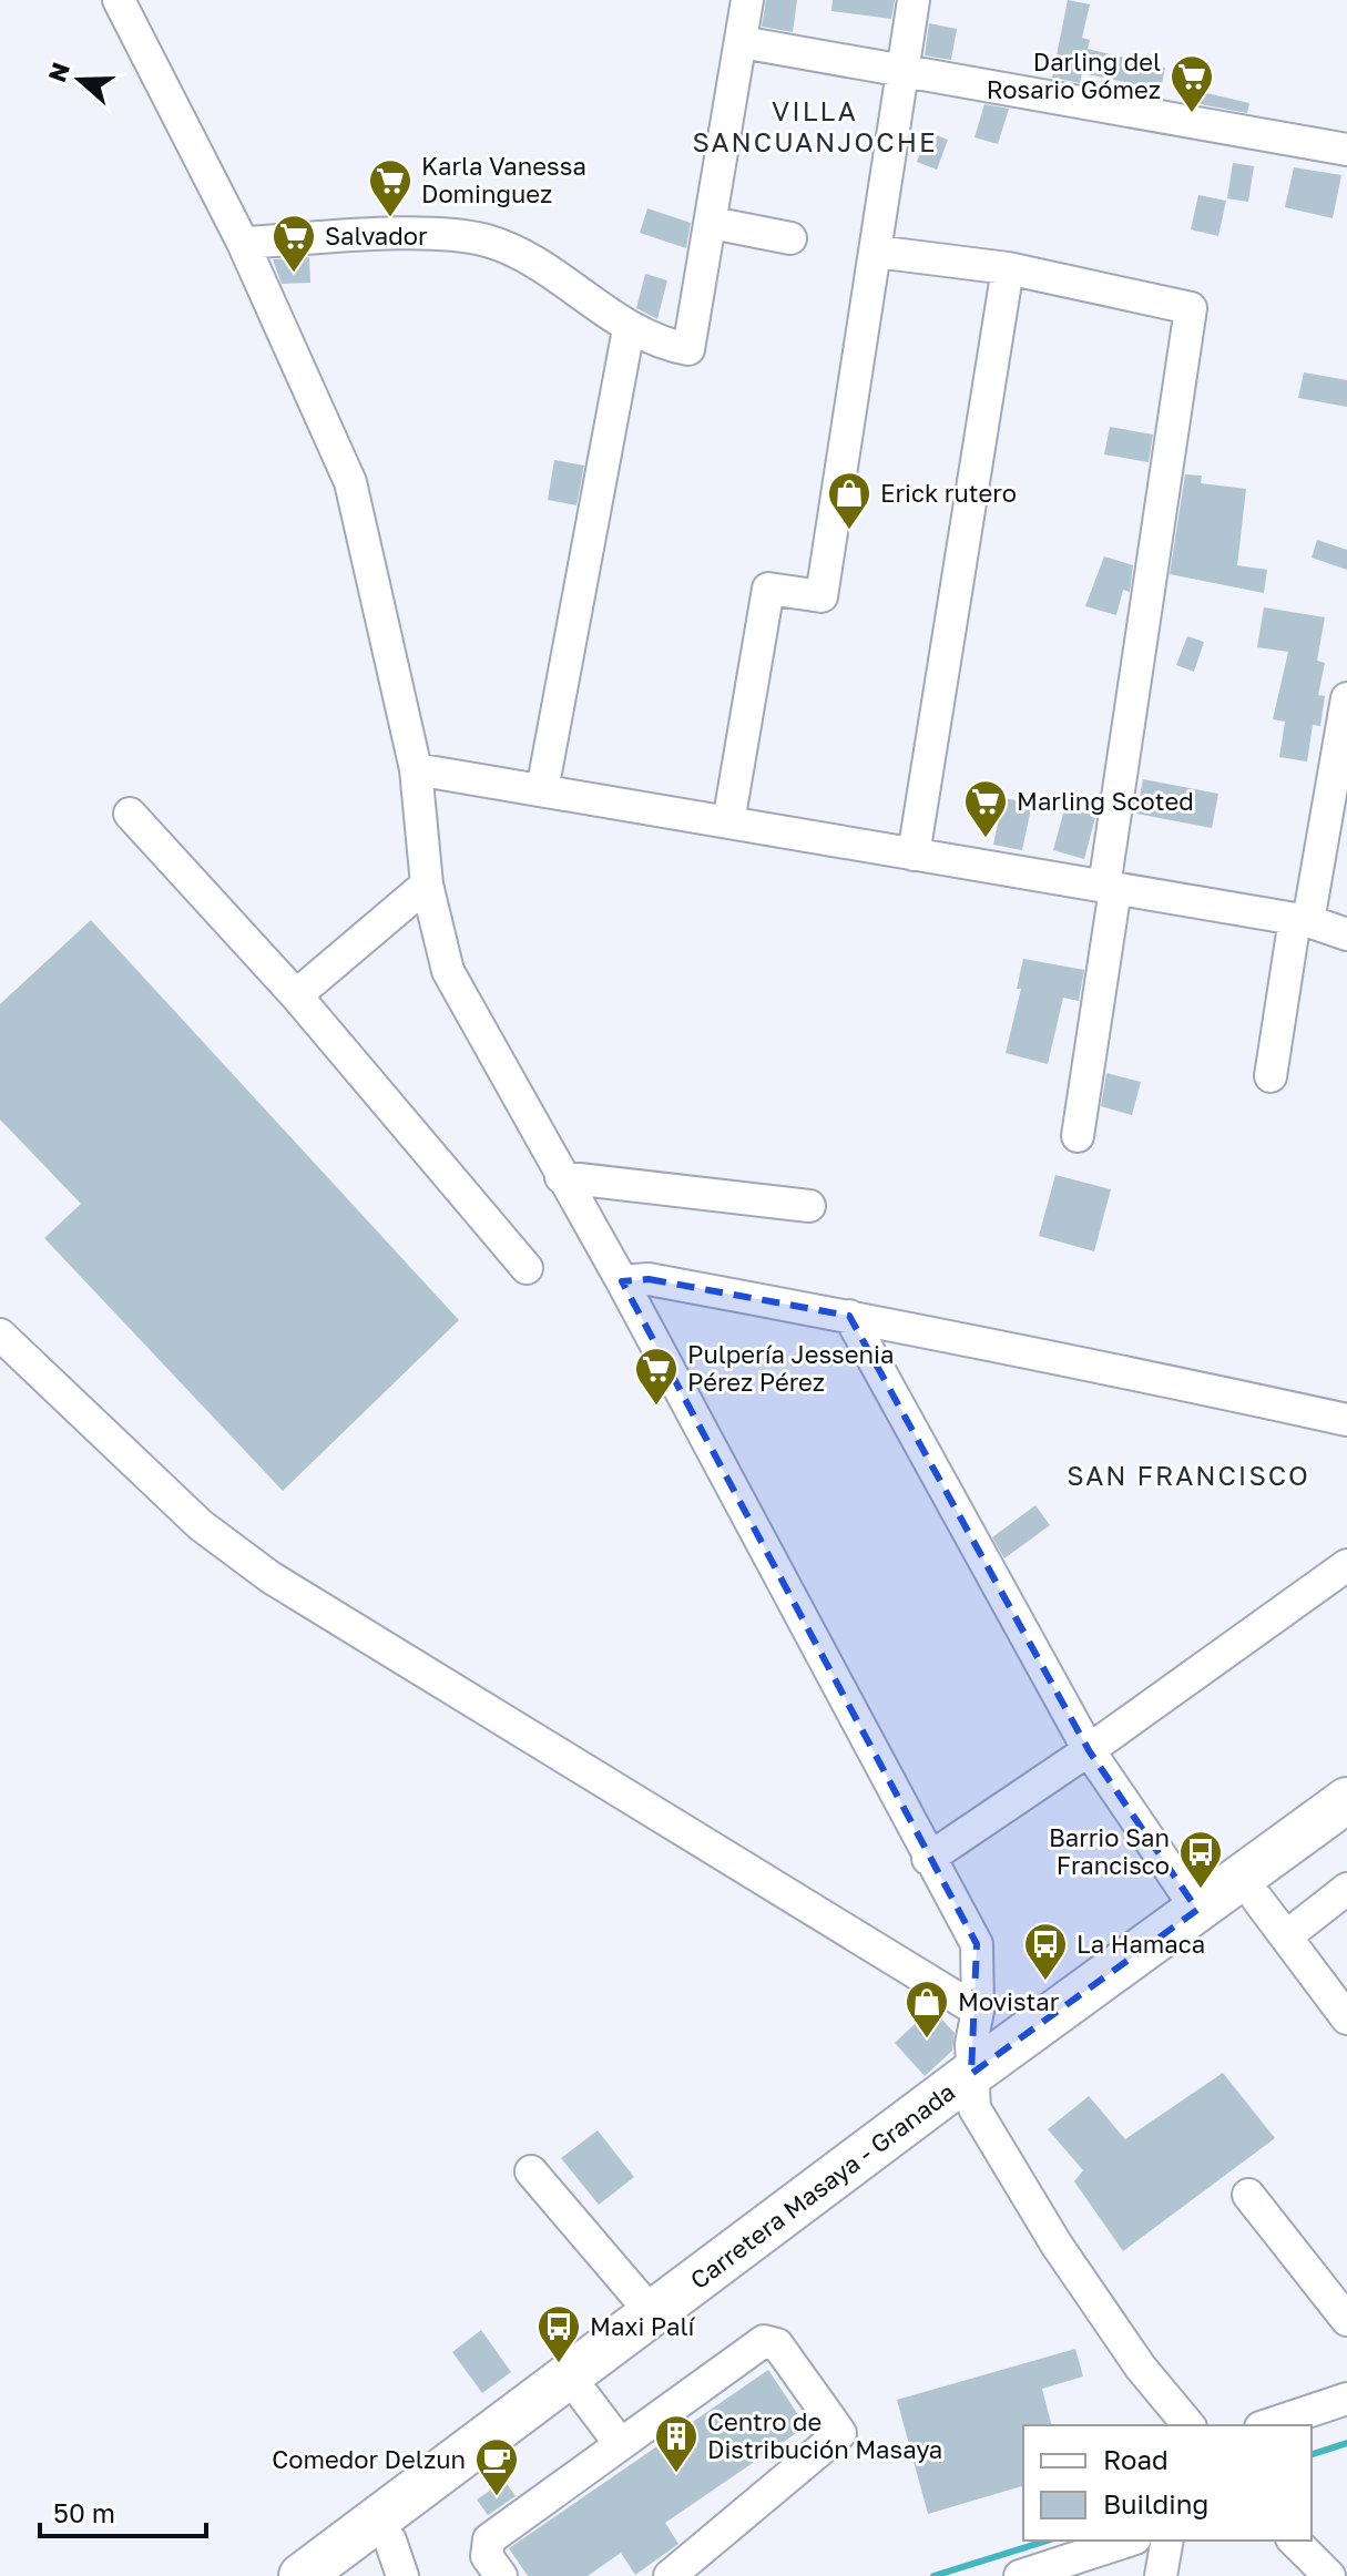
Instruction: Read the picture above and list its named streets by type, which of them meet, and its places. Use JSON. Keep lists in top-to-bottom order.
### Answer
{
  "streets": {
    "highway": ["Carretera Masaya - Granada"]
  },
  "districts": ["VILLA SANCUANJOCHE", "SAN FRANCISCO"],
  "places": {
    "supermarket": [
      "Darling del Rosario Gómez",
      "Karla Vanessa Dominguez",
      "Salvador",
      "Marling Scoted",
      "Pulpería Jessenia Pérez Pérez"
    ],
    "shop": ["Erick rutero", "Movistar"],
    "bus stop": ["Barrio San Francisco", "La Hamaca", "Maxi Palí"],
    "building": ["Centro de Distribución Masaya"],
    "cafe": ["Comedor Delzun"]
  },
  "legend": ["Road", "Building"],
  "scale_bar": "50 m",
  "north": "left"
}
